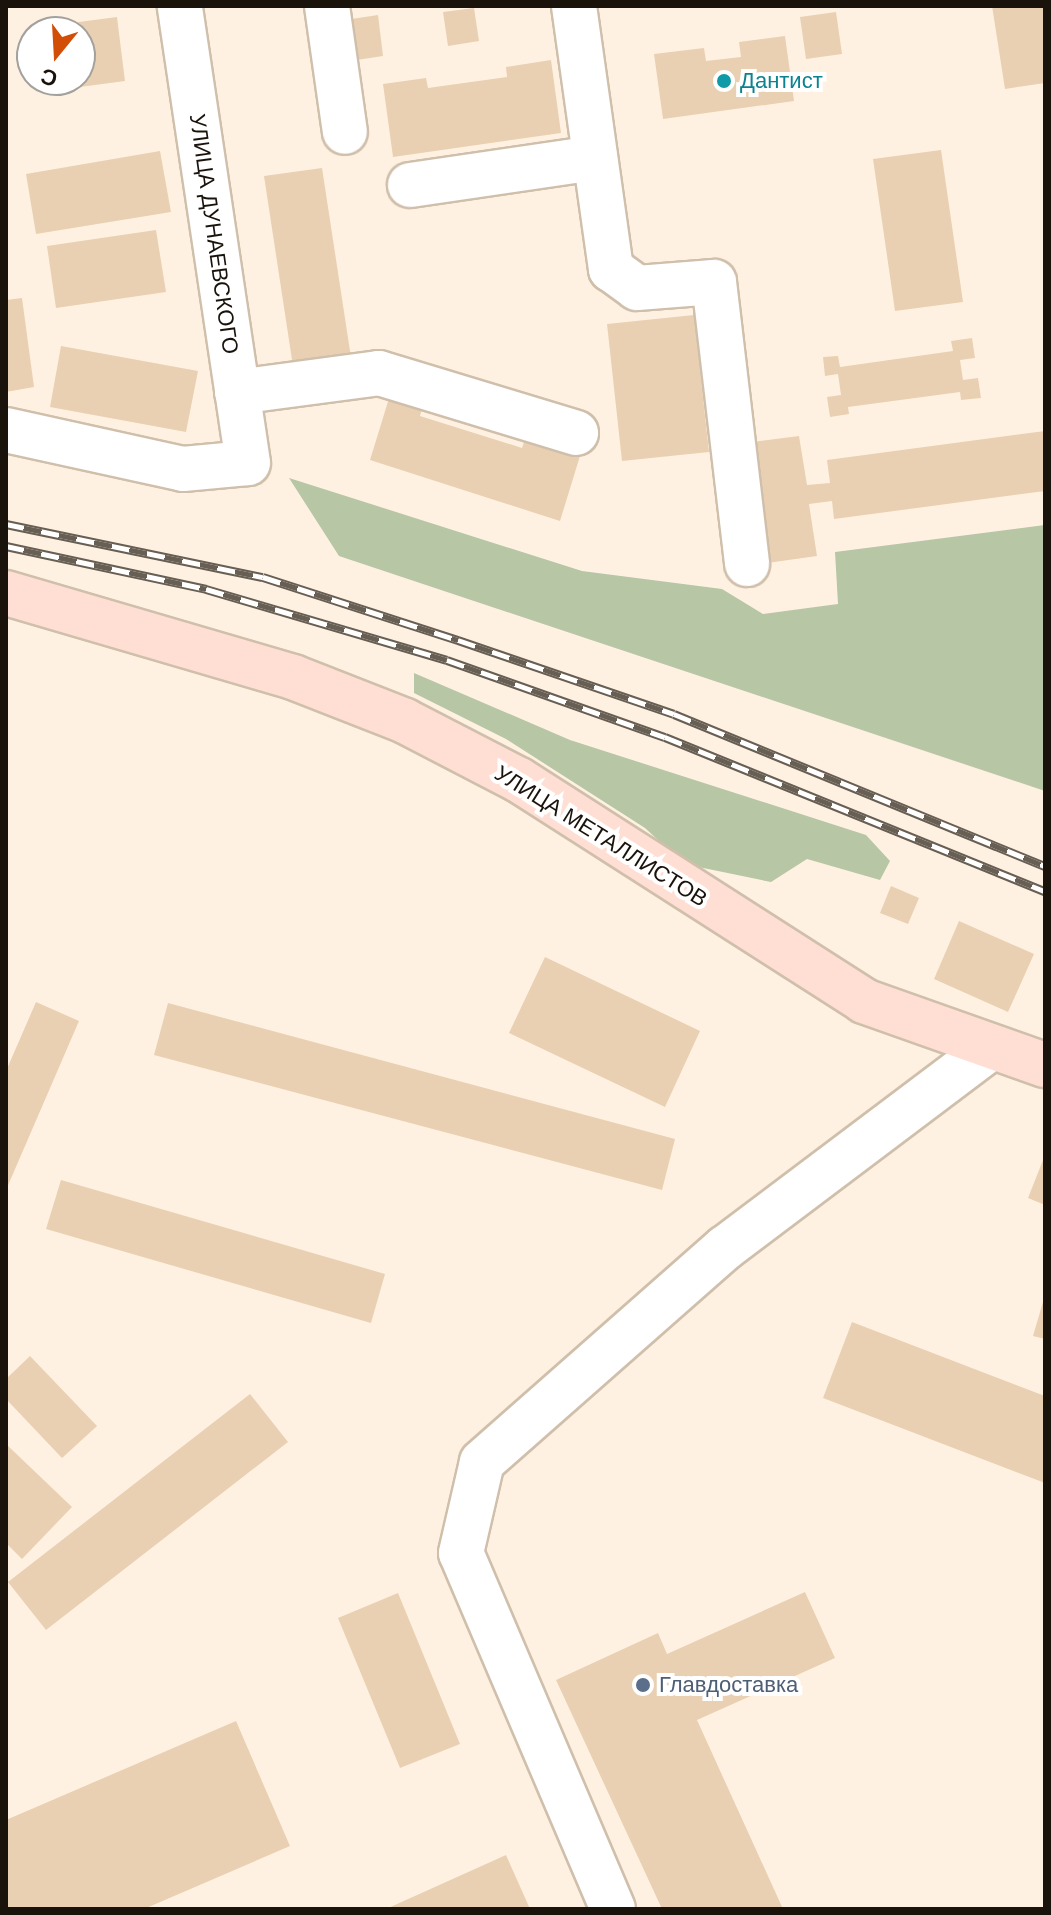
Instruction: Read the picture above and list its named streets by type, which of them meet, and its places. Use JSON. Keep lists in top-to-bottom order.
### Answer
{
  "streets": {
    "main road": ["УЛИЦА МЕТАЛЛИСТОВ"],
    "street": ["УЛИЦА ДУНАЕВСКОГО"]
  },
  "places": ["Дантист", "Главдоставка"],
  "north": "bottom"
}
